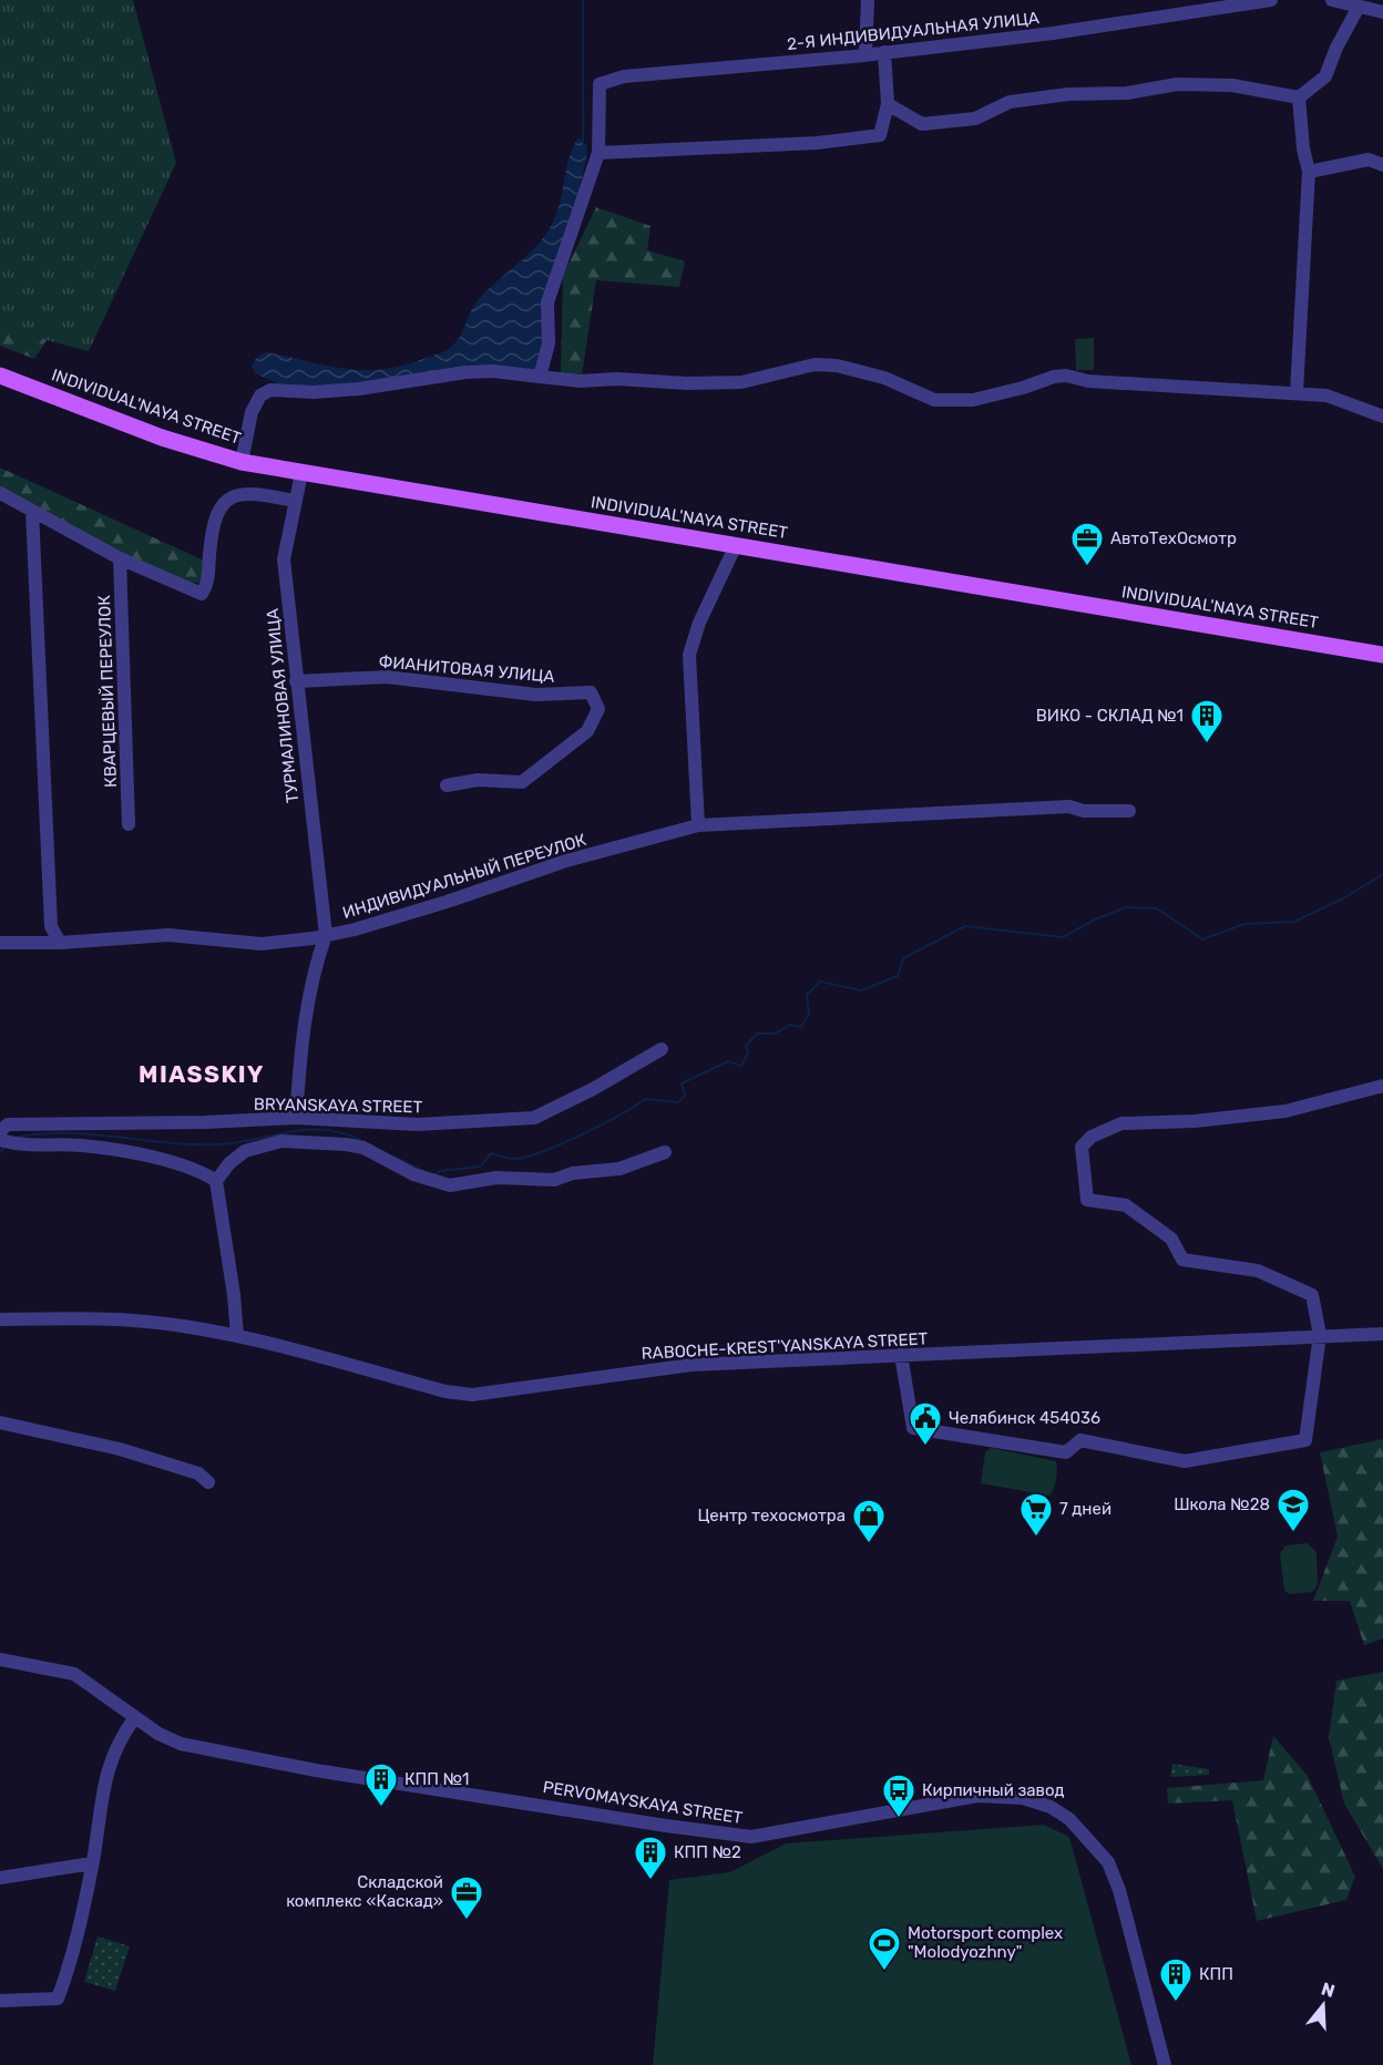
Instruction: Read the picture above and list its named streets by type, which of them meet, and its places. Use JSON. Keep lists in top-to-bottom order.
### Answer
{
  "streets": {
    "main road": ["INDIVIDUAL'NAYA STREET"],
    "street": [
      "2-Я ИНДИВИДУАЛЬНАЯ УЛИЦА",
      "ФИАНИТОВАЯ УЛИЦА",
      "КВАРЦЕВЫЙ ПЕРЕУЛОК",
      "ТУРМАЛИНОВАЯ УЛИЦА",
      "ИНДИВИДУАЛЬНЫЙ ПЕРЕУЛОК",
      "BRYANSKAYA STREET",
      "RABOCHE-KREST'YANSKAYA STREET",
      "PERVOMAYSKAYA STREET"
    ]
  },
  "crossings": [
    ["INDIVIDUAL'NAYA STREET", "ТУРМАЛИНОВАЯ УЛИЦА"],
    ["ФИАНИТОВАЯ УЛИЦА", "ТУРМАЛИНОВАЯ УЛИЦА"],
    ["ТУРМАЛИНОВАЯ УЛИЦА", "ИНДИВИДУАЛЬНЫЙ ПЕРЕУЛОК"]
  ],
  "districts": ["MIASSKIY"],
  "places": {
    "office": ["АвтоТехОсмотр", "Складской комплекс «Каскад»"],
    "building": [
      "ВИКО - СКЛАД №1",
      "КПП №1",
      "КПП №2",
      "КПП"
    ],
    "public building": ["Челябинск 454036"],
    "school or university": ["Школа №28"],
    "supermarket": ["7 дней"],
    "shop": ["Центр техосмотра"],
    "bus stop": ["Кирпичный завод"],
    "sports": ["Motorsport complex \"Molodyozhny\""]
  },
  "north": "top"
}
